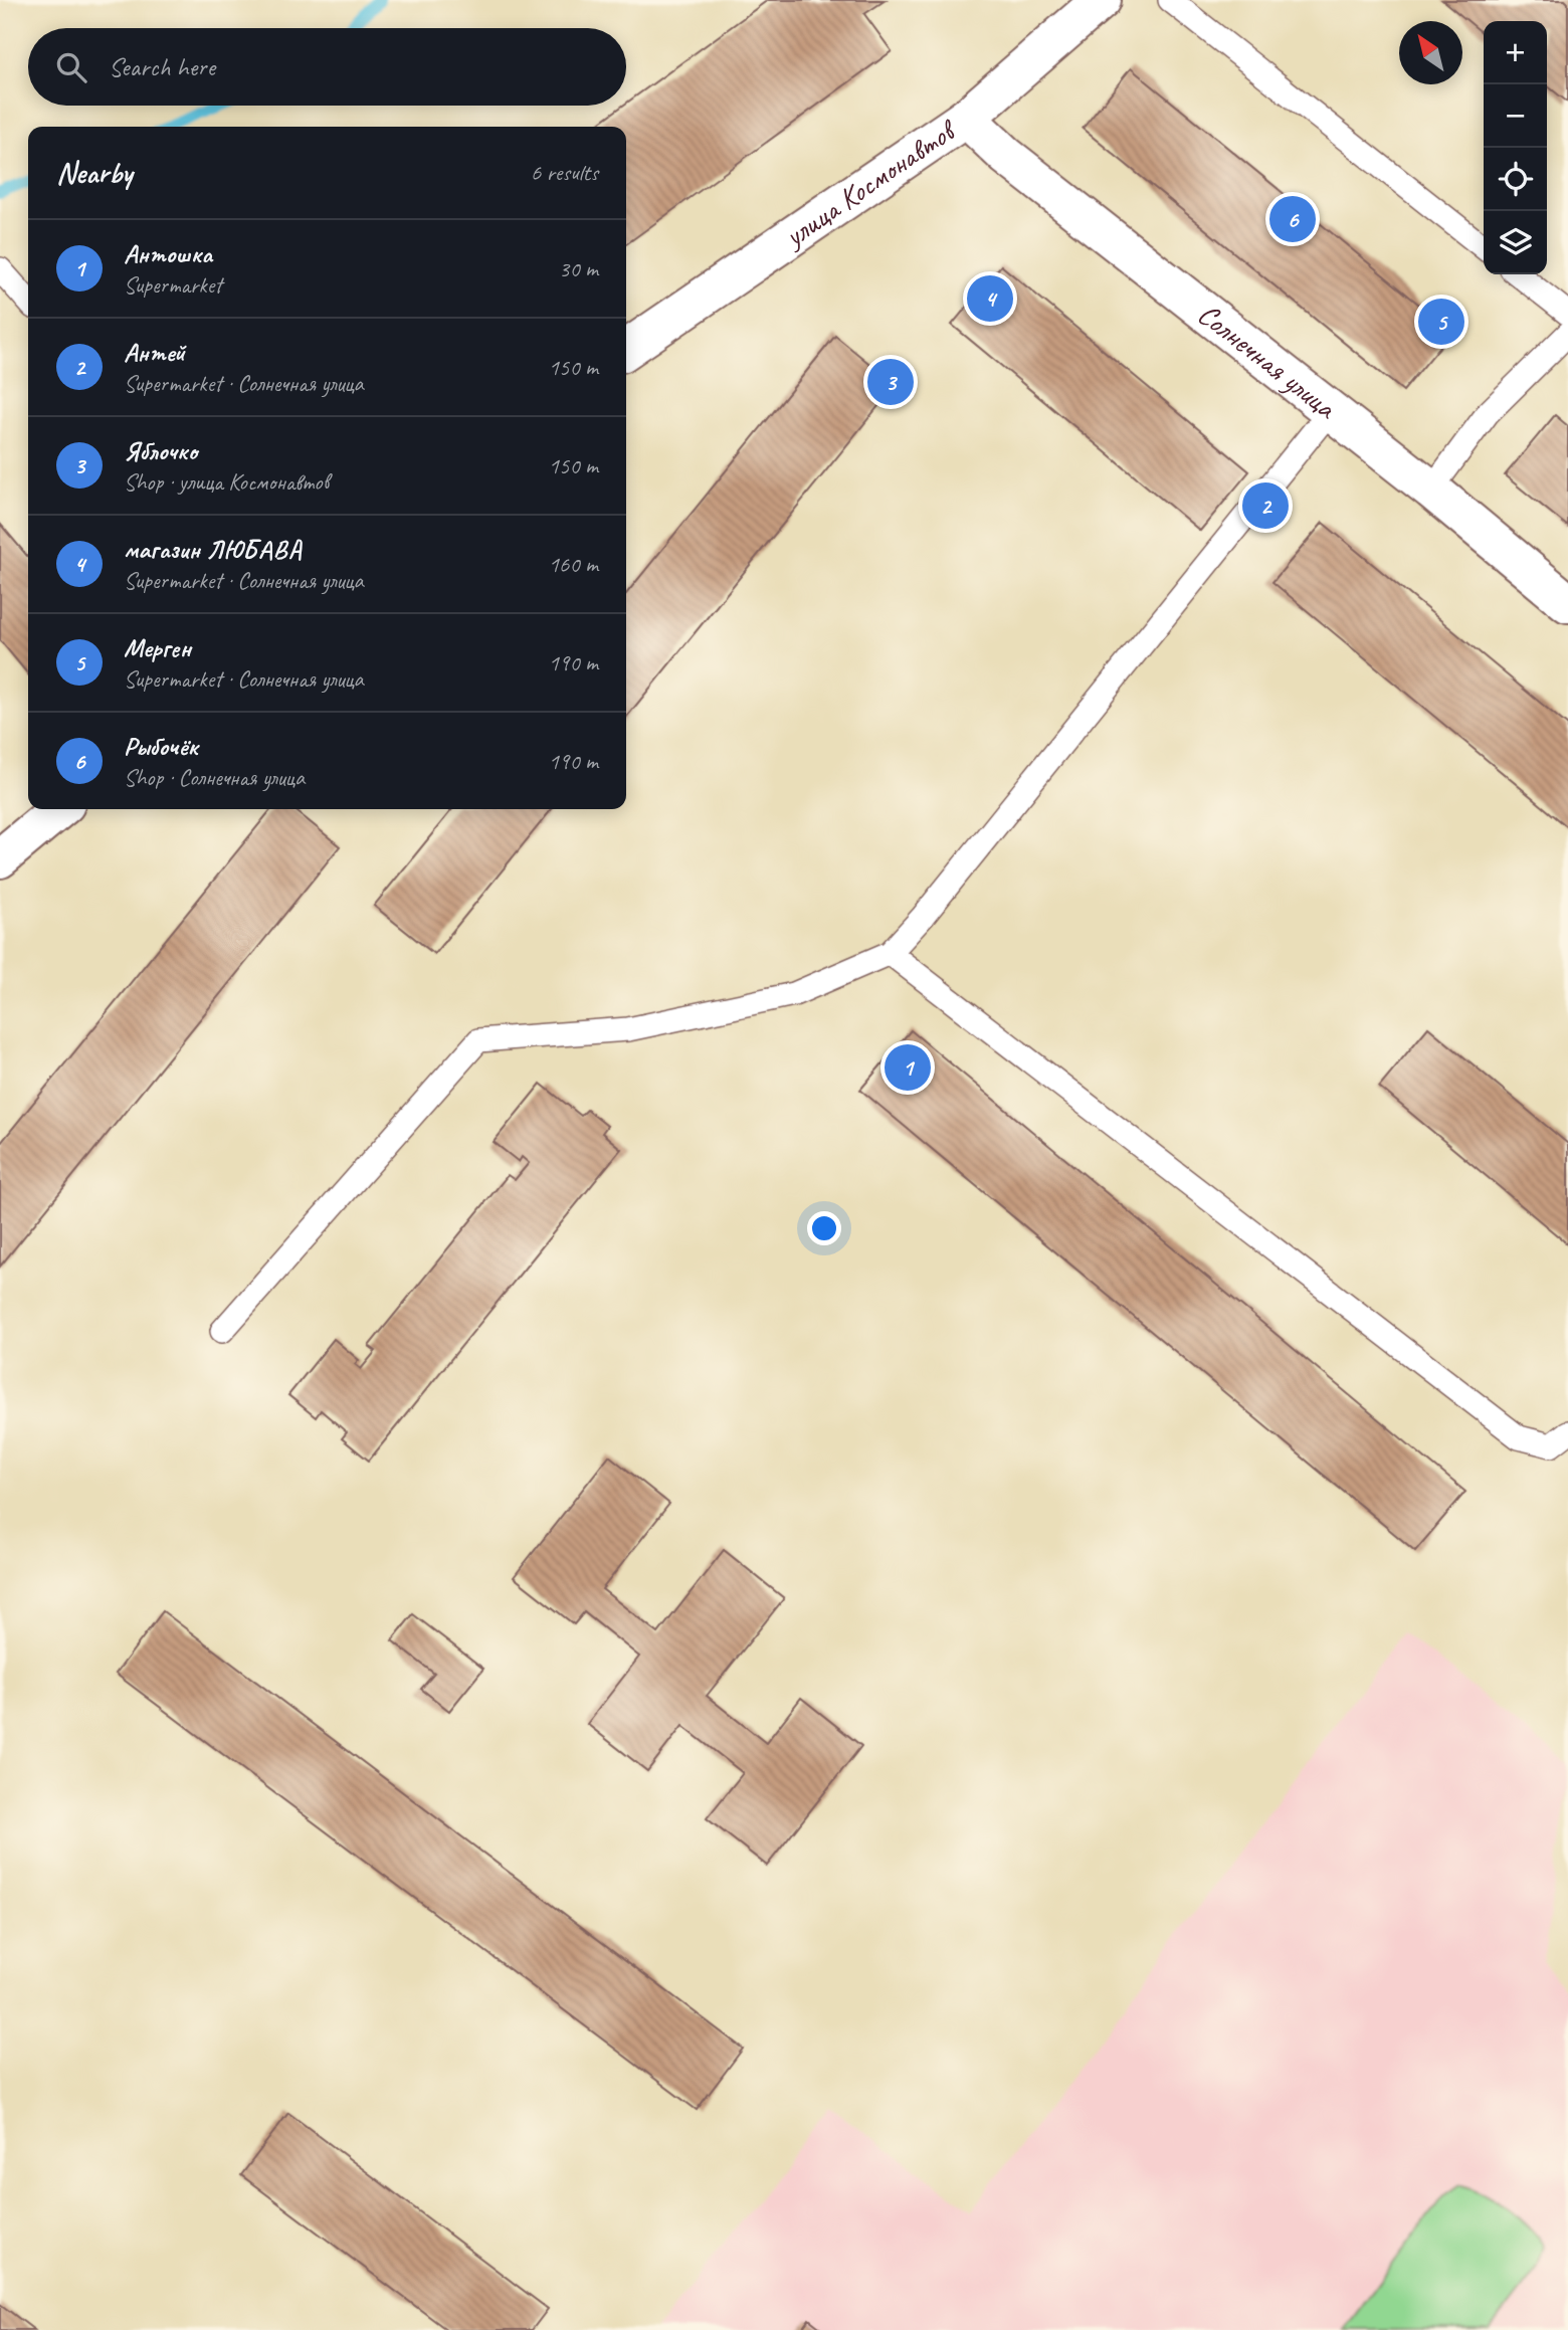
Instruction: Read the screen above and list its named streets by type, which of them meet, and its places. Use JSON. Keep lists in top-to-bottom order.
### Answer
{
  "streets": {
    "street": ["улица Космонавтов", "Солнечная улица"]
  },
  "crossings": [
    ["улица Космонавтов", "Солнечная улица"]
  ],
  "north": "top left",
  "page": {
    "map_buttons": ["+", "−"],
    "search": "Search here",
    "heading": ["Nearby", "6 results"],
    "pins": [
      "6",
      "4",
      "5",
      "3",
      "2",
      "1"
    ],
    "list": [
      {
        "mark": "1",
        "name": "Антошка",
        "note": "Supermarket",
        "value": "30 m"
      },
      {
        "mark": "2",
        "name": "Антей",
        "note": "Supermarket · Солнечная улица",
        "value": "150 m"
      },
      {
        "mark": "3",
        "name": "Яблочко",
        "note": "Shop · улица Космонавтов",
        "value": "150 m"
      },
      {
        "mark": "4",
        "name": "магазин ЛЮБАВА",
        "note": "Supermarket · Солнечная улица",
        "value": "160 m"
      },
      {
        "mark": "5",
        "name": "Мерген",
        "note": "Supermarket · Солнечная улица",
        "value": "190 m"
      },
      {
        "mark": "6",
        "name": "Рыбочёк",
        "note": "Shop · Солнечная улица",
        "value": "190 m"
      }
    ]
  }
}
